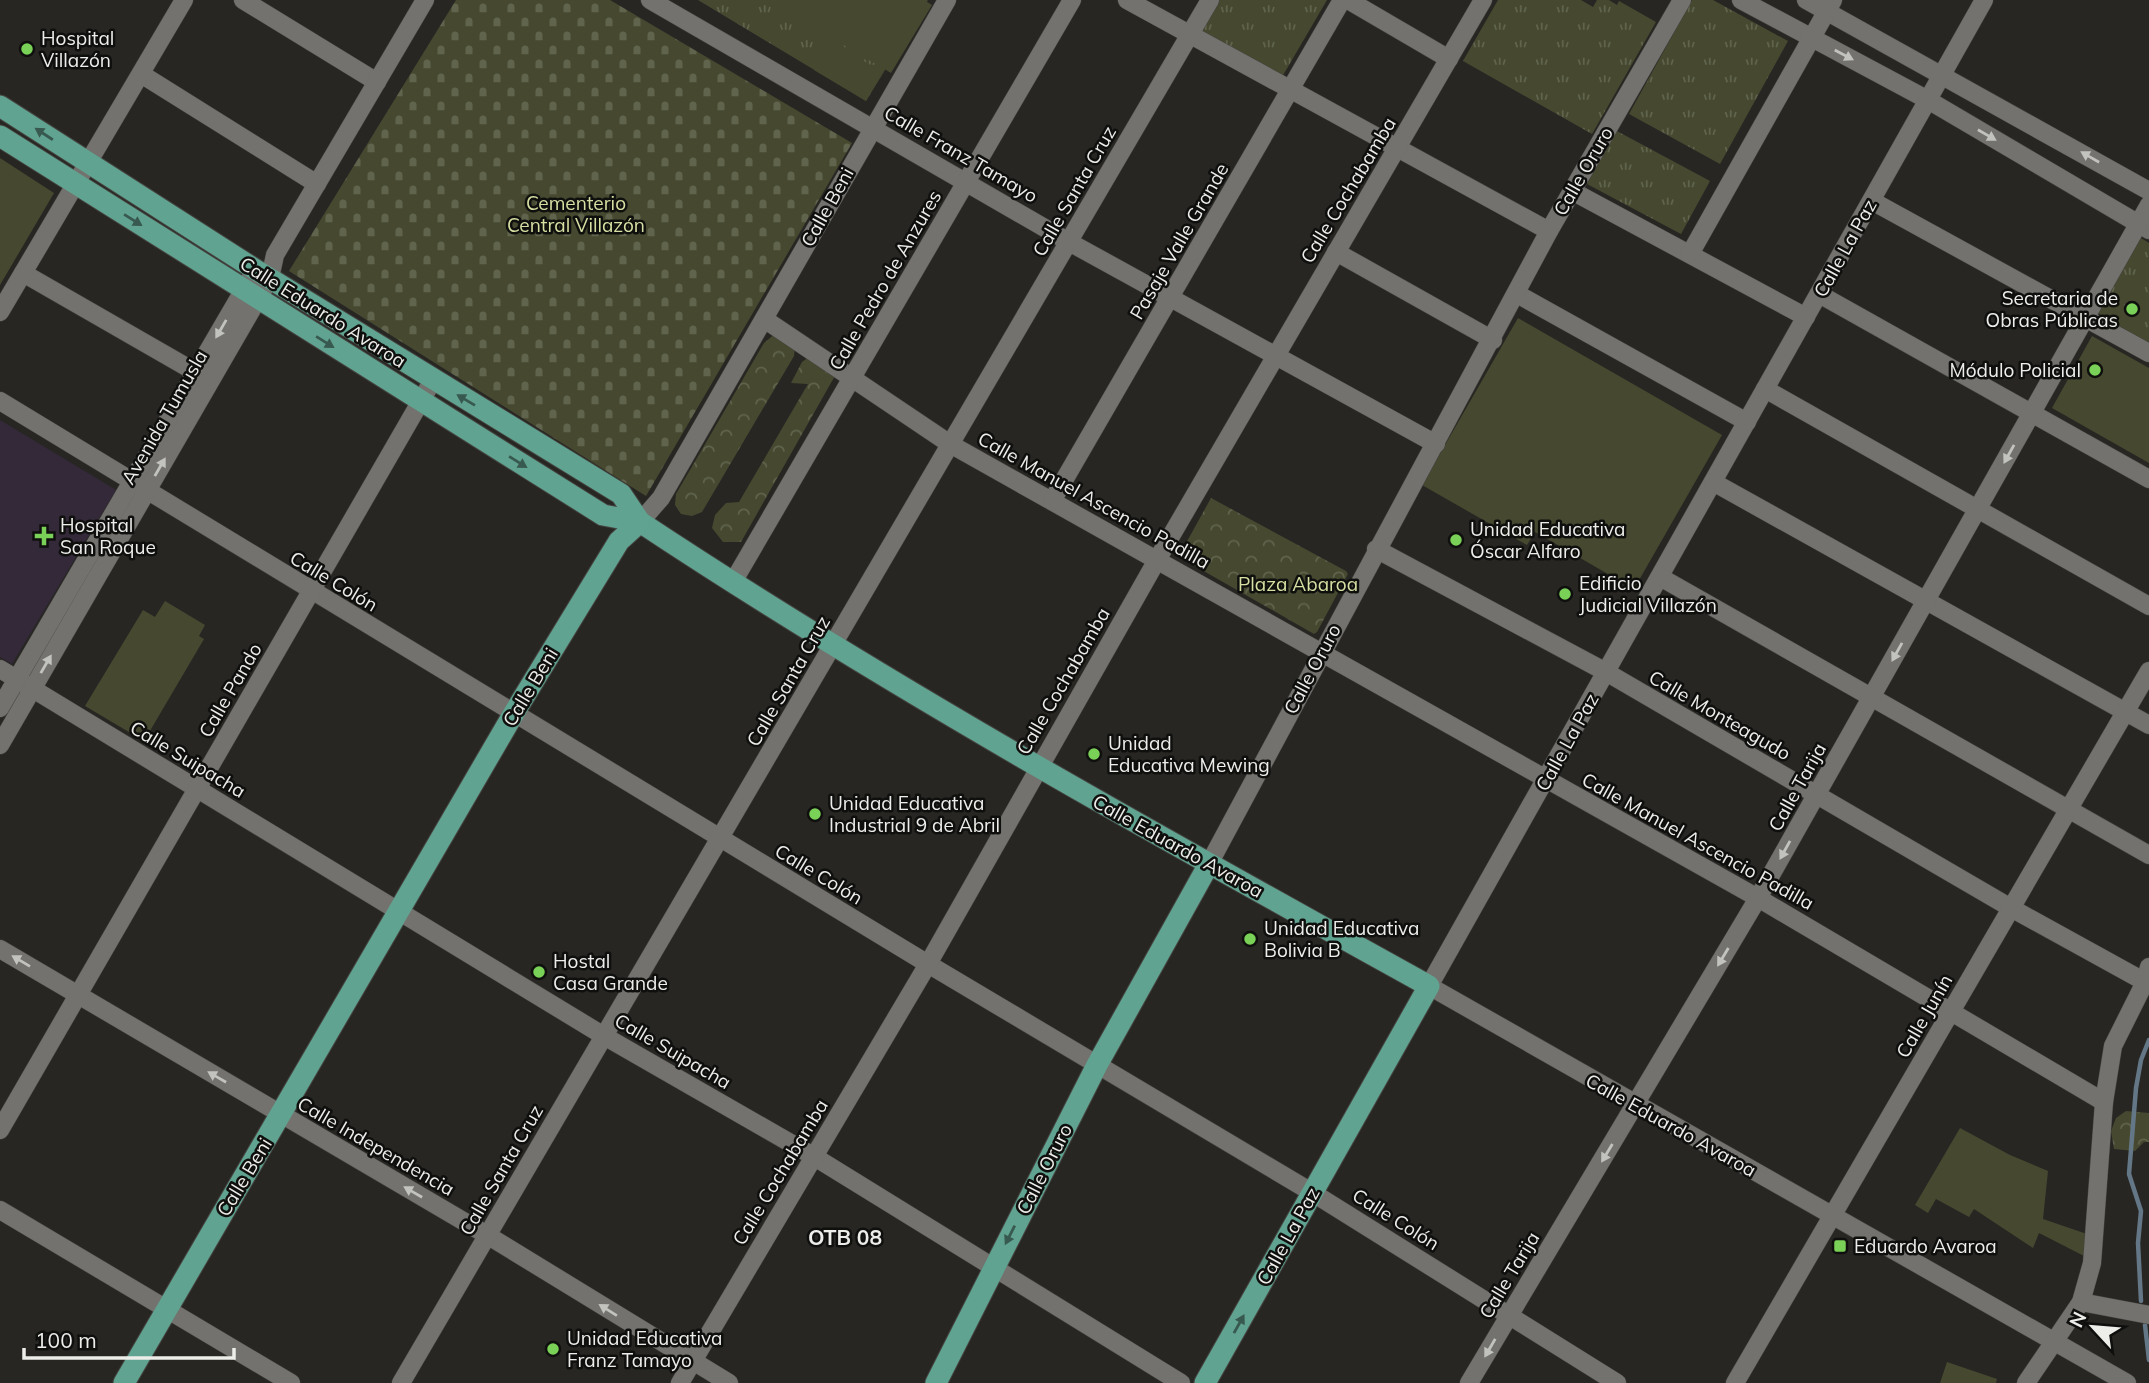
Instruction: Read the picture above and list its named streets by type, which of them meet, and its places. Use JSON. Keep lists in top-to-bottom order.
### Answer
{
  "streets": {
    "main road": [
      "Calle Oruro",
      "Calle Beni",
      "Calle La Paz",
      "Calle Eduardo Avaroa"
    ],
    "street": [
      "Calle Franz Tamayo",
      "Calle Cochabamba",
      "Calle Santa Cruz",
      "Pasaje Valle Grande",
      "Calle Pedro de Anzures",
      "Avenida Tumusla",
      "Calle Manuel Ascencio Padilla",
      "Calle Colón",
      "Calle Pando",
      "Calle Monteagudo",
      "Calle Suipacha",
      "Calle Tarija",
      "Calle Junín",
      "Calle Independencia"
    ]
  },
  "crossings": [
    ["Calle Franz Tamayo", "Calle Oruro"],
    ["Calle Franz Tamayo", "Calle Cochabamba"],
    ["Calle Franz Tamayo", "Calle Santa Cruz"],
    ["Calle Franz Tamayo", "Calle Beni"],
    ["Calle Franz Tamayo", "Pasaje Valle Grande"],
    ["Calle Franz Tamayo", "Calle Pedro de Anzures"],
    ["Calle Oruro", "Calle Eduardo Avaroa"],
    ["Calle Oruro", "Calle Manuel Ascencio Padilla"],
    ["Calle Oruro", "Calle Colón"],
    ["Calle Oruro", "Calle Monteagudo"],
    ["Calle Oruro", "Calle Suipacha"],
    ["Calle Cochabamba", "Calle Eduardo Avaroa"],
    ["Calle Cochabamba", "Calle Manuel Ascencio Padilla"],
    ["Calle Cochabamba", "Calle Colón"],
    ["Calle Cochabamba", "Calle Suipacha"],
    ["Calle Cochabamba", "Calle Independencia"],
    ["Calle Santa Cruz", "Calle Eduardo Avaroa"],
    ["Calle Santa Cruz", "Calle Manuel Ascencio Padilla"],
    ["Calle Santa Cruz", "Calle Colón"],
    ["Calle Santa Cruz", "Calle Suipacha"],
    ["Calle Santa Cruz", "Calle Independencia"],
    ["Calle Beni", "Calle Eduardo Avaroa"],
    ["Calle Beni", "Calle Manuel Ascencio Padilla"],
    ["Calle Beni", "Calle Colón"],
    ["Calle Beni", "Calle Suipacha"],
    ["Calle Beni", "Calle Independencia"],
    ["Pasaje Valle Grande", "Calle Manuel Ascencio Padilla"],
    ["Calle La Paz", "Calle Eduardo Avaroa"],
    ["Calle La Paz", "Calle Manuel Ascencio Padilla"],
    ["Calle La Paz", "Calle Colón"],
    ["Calle La Paz", "Calle Monteagudo"],
    ["Calle Pedro de Anzures", "Calle Eduardo Avaroa"],
    ["Calle Pedro de Anzures", "Calle Manuel Ascencio Padilla"],
    ["Calle Eduardo Avaroa", "Avenida Tumusla"],
    ["Calle Eduardo Avaroa", "Calle Pando"],
    ["Calle Eduardo Avaroa", "Calle Tarija"],
    ["Calle Eduardo Avaroa", "Calle Junín"],
    ["Avenida Tumusla", "Calle Colón"],
    ["Avenida Tumusla", "Calle Suipacha"],
    ["Calle Manuel Ascencio Padilla", "Calle Tarija"],
    ["Calle Manuel Ascencio Padilla", "Calle Junín"],
    ["Calle Colón", "Calle Pando"],
    ["Calle Colón", "Calle Tarija"],
    ["Calle Pando", "Calle Suipacha"],
    ["Calle Pando", "Calle Independencia"],
    ["Calle Monteagudo", "Calle Tarija"],
    ["Calle Monteagudo", "Calle Junín"]
  ],
  "one_way": ["Calle Tarija", "Calle Independencia"],
  "districts": ["OTB 08"],
  "parks": ["Cementerio Central Villazón", "Plaza Abaroa"],
  "places": {
    "other": [
      "Hospital Villazón",
      "Secretaria de Obras Públicas",
      "Módulo Policial",
      "Unidad Educativa Óscar Alfaro",
      "Edificio Judicial Villazón",
      "Unidad Educativa Mewing",
      "Unidad Educativa Industrial 9 de Abril",
      "Unidad Educativa Bolivia B",
      "Hostal Casa Grande",
      "Unidad Educativa Franz Tamayo"
    ],
    "health": ["Hospital San Roque"],
    "transit": ["Eduardo Avaroa"]
  },
  "scale_bar": "100 m",
  "north": "top left"
}
